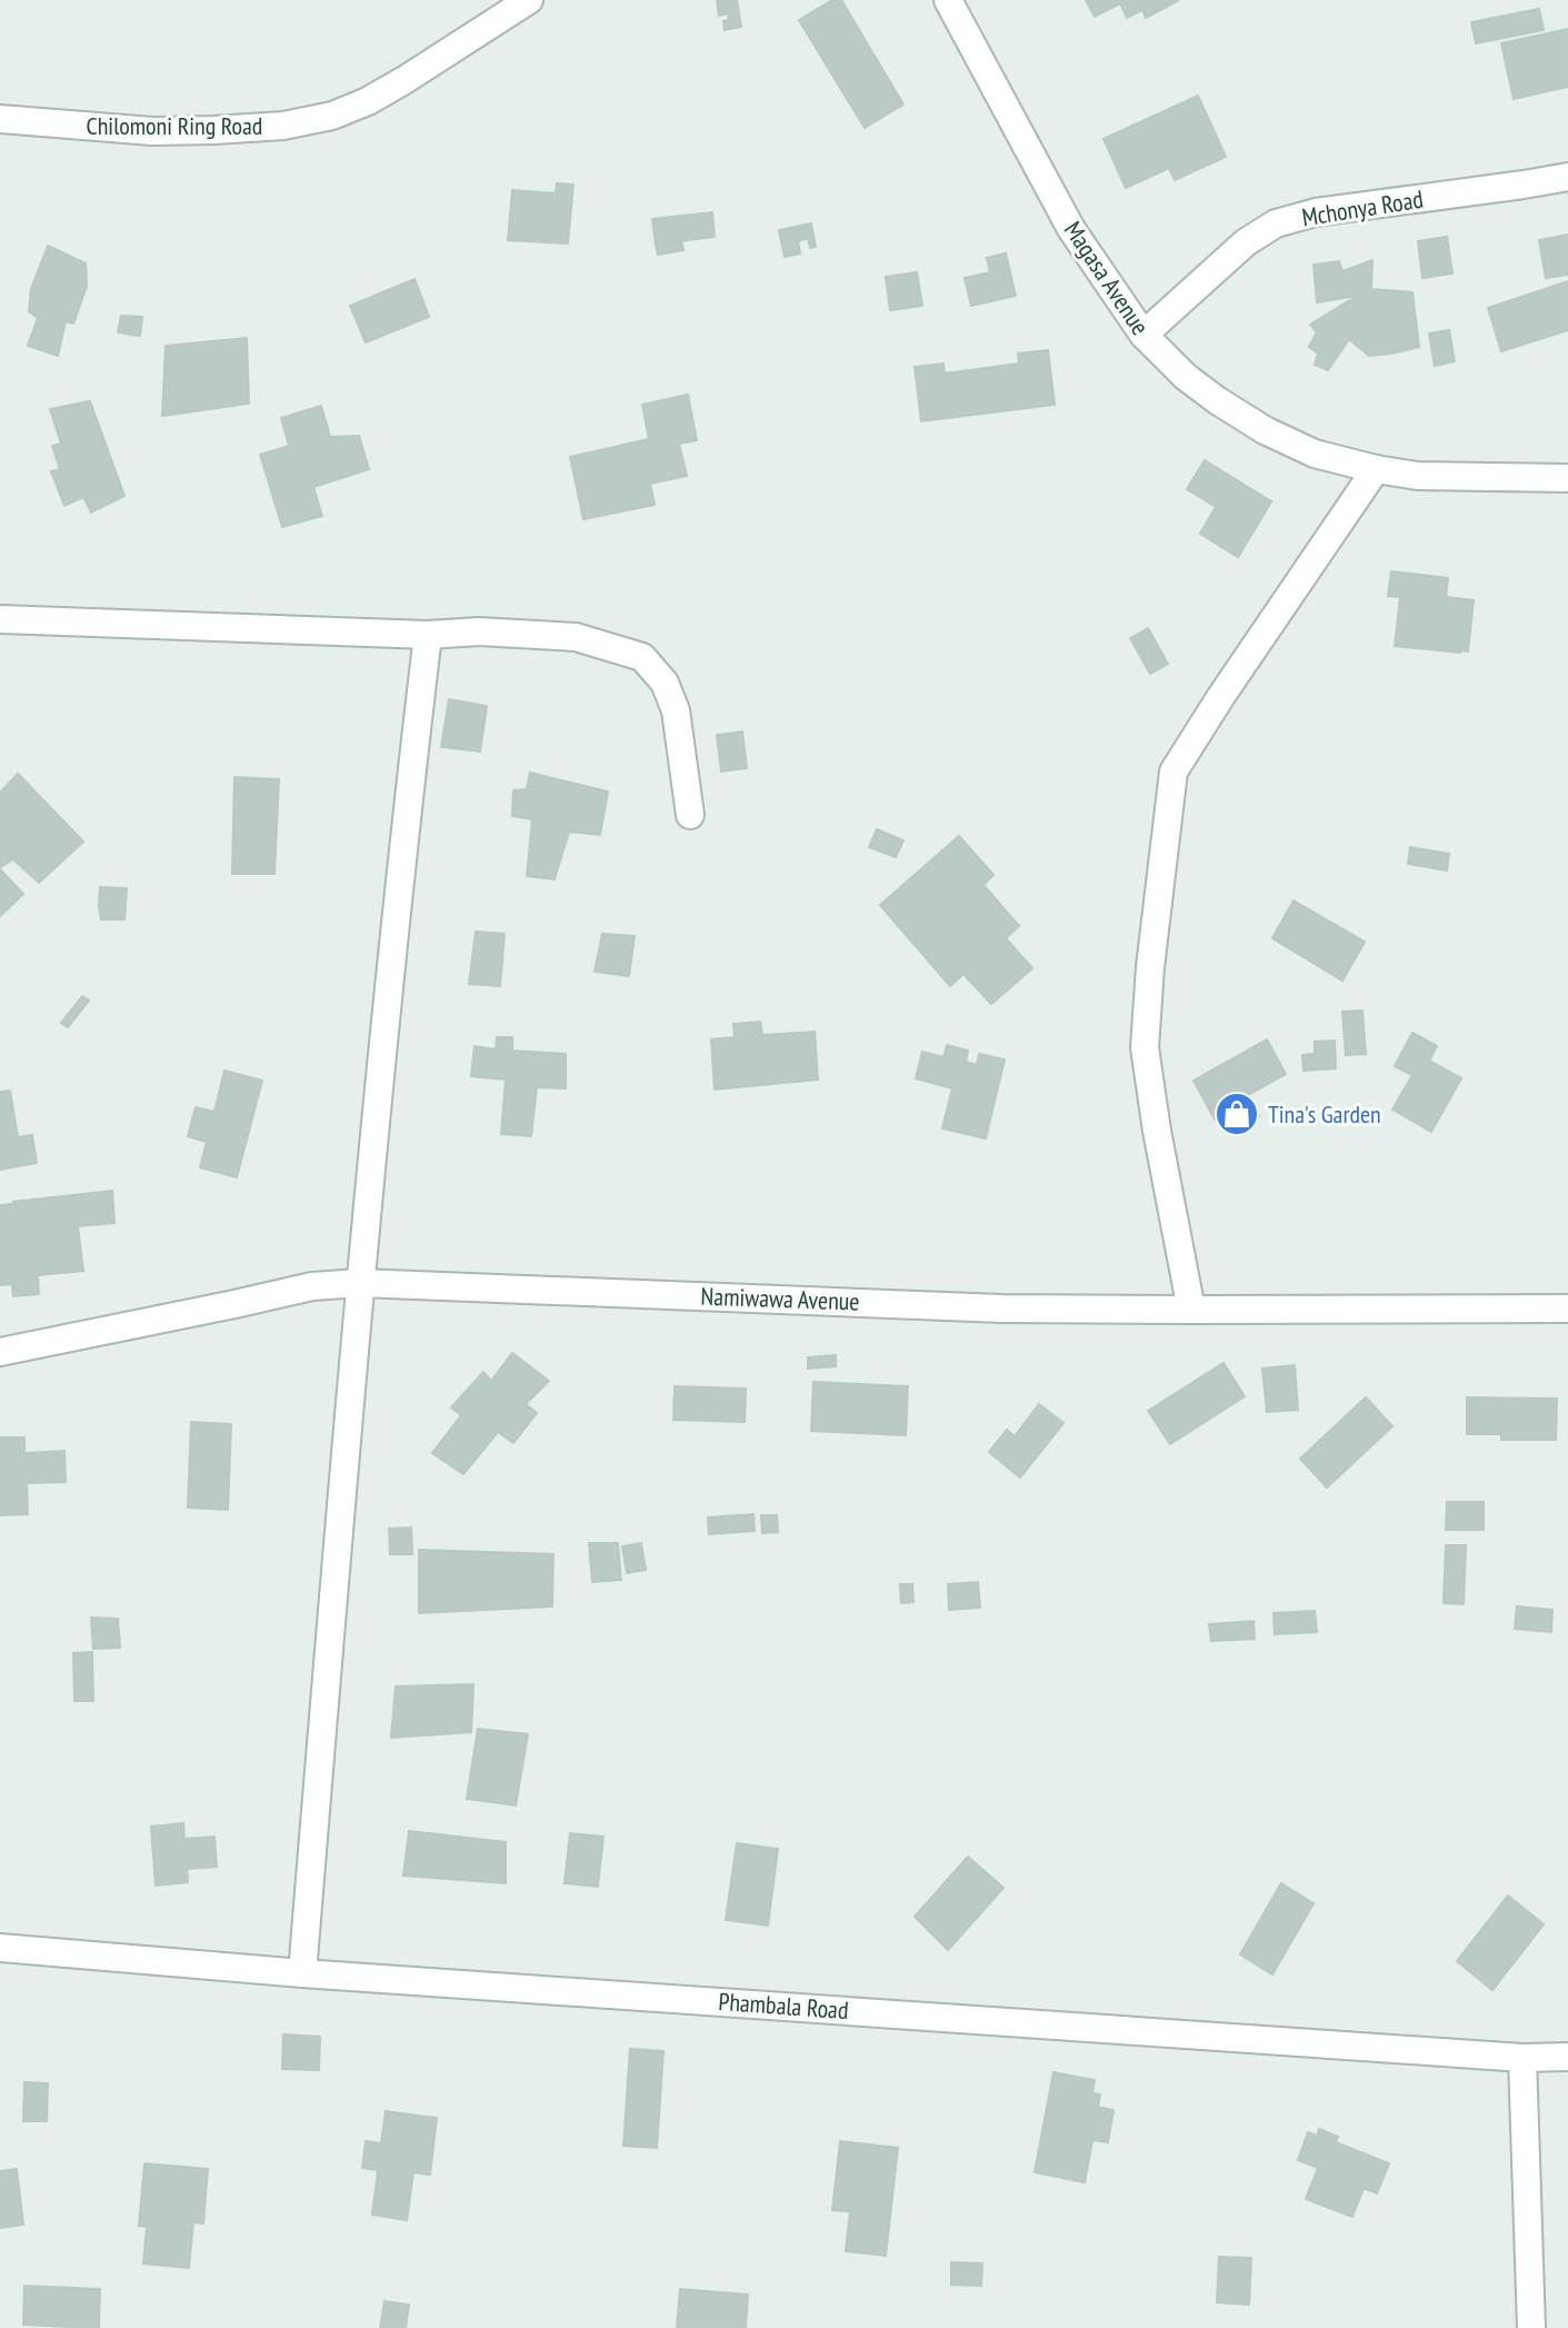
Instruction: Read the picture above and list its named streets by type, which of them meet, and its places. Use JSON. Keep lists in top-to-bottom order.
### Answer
{
  "streets": {
    "street": [
      "Chilomoni Ring Road",
      "Mchonya Road",
      "Magasa Avenue",
      "Namiwawa Avenue",
      "Phambala Road"
    ]
  },
  "crossings": [
    ["Mchonya Road", "Magasa Avenue"]
  ],
  "places": {
    "shop": ["Tina's Garden"]
  }
}
